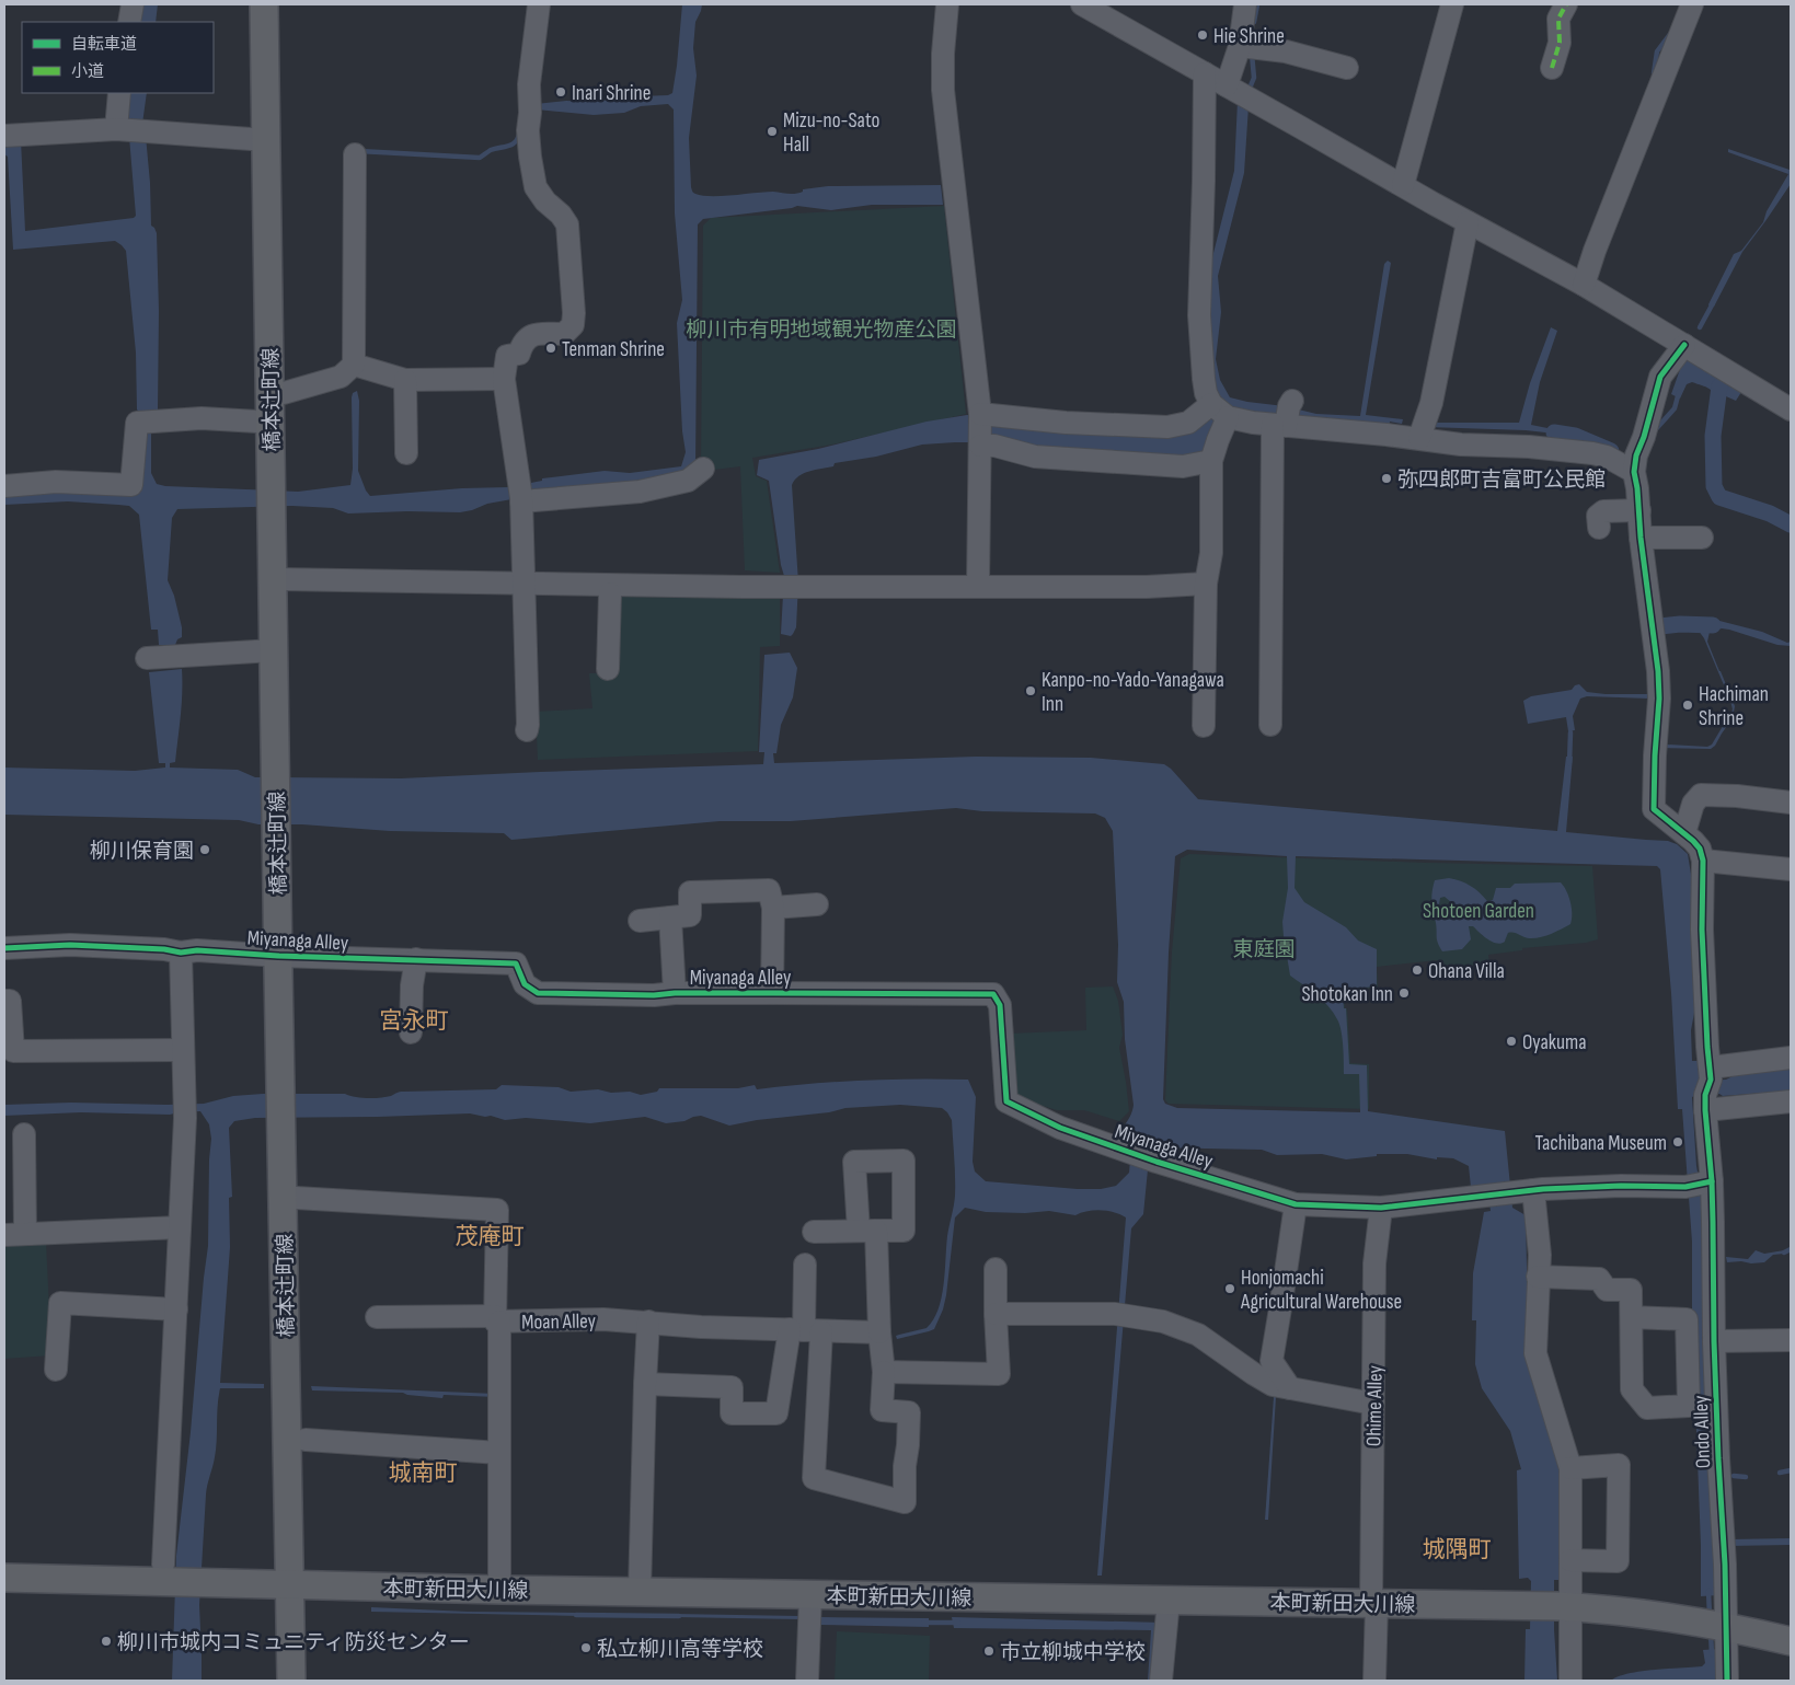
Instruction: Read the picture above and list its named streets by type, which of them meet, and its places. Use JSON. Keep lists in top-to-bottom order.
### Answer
{
  "streets": {
    "main road": ["橋本辻町線", "本町新田大川線"],
    "street": [
      "Miyanaga Alley",
      "Moan Alley",
      "Ohime Alley",
      "Ondo Alley"
    ]
  },
  "crossings": [
    ["橋本辻町線", "Miyanaga Alley"],
    ["橋本辻町線", "本町新田大川線"],
    ["Miyanaga Alley", "Ohime Alley"],
    ["Miyanaga Alley", "Ondo Alley"],
    ["Ohime Alley", "本町新田大川線"],
    ["Ondo Alley", "本町新田大川線"]
  ],
  "districts": [
    "宮永町",
    "茂庵町",
    "城南町",
    "城隅町"
  ],
  "parks": ["柳川市有明地域観光物産公園", "Shotoen Garden", "東庭園"],
  "places": [
    "Hie Shrine",
    "Inari Shrine",
    "Mizu-no-Sato Hall",
    "Tenman Shrine",
    "弥四郎町吉富町公民館",
    "Kanpo-no-Yado-Yanagawa Inn",
    "Hachiman Shrine",
    "柳川保育園",
    "Ohana Villa",
    "Shotokan Inn",
    "Oyakuma",
    "Tachibana Museum",
    "Honjomachi Agricultural Warehouse",
    "柳川市城内コミュニティ防災センター",
    "私立柳川高等学校",
    "市立柳城中学校"
  ],
  "legend": ["自転車道", "小道"]
}
